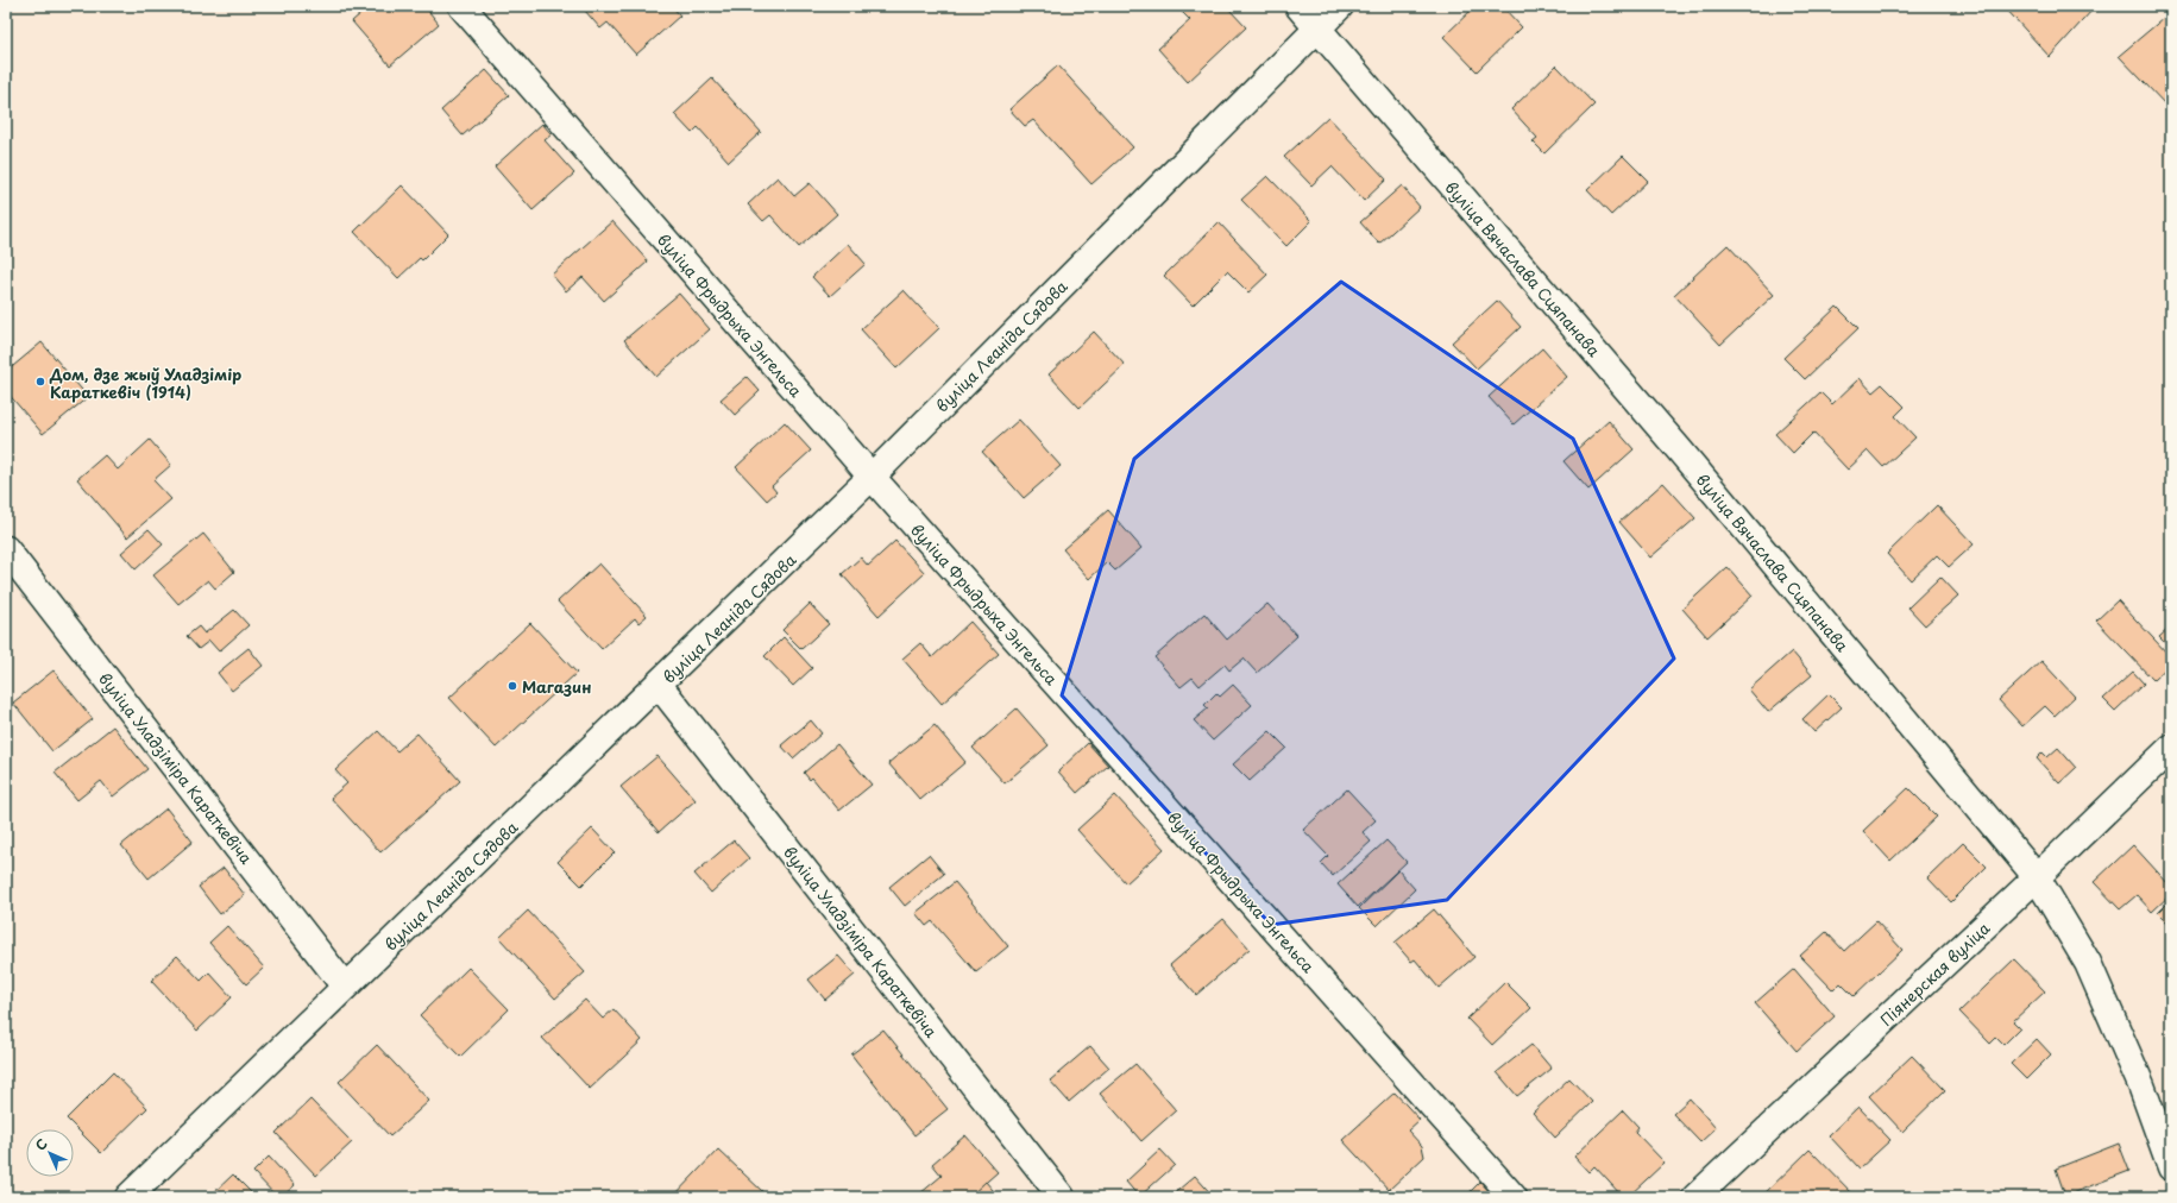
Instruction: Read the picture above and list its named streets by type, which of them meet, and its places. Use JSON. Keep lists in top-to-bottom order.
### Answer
{
  "streets": {
    "street": [
      "вуліца Вячаслава Сцяпанава",
      "вуліца Фрыдрыха Энгельса",
      "вуліца Леаніда Сядова",
      "вуліца Уладзіміра Караткевіча",
      "Піянерская вуліца"
    ]
  },
  "crossings": [
    ["вуліца Вячаслава Сцяпанава", "вуліца Леаніда Сядова"],
    ["вуліца Вячаслава Сцяпанава", "Піянерская вуліца"],
    ["вуліца Фрыдрыха Энгельса", "вуліца Леаніда Сядова"],
    ["вуліца Леаніда Сядова", "вуліца Уладзіміра Караткевіча"]
  ],
  "places": ["Дом, дзе жыў Уладзімір Караткевіч (1914)", "Магазин"],
  "north": "top left"
}
